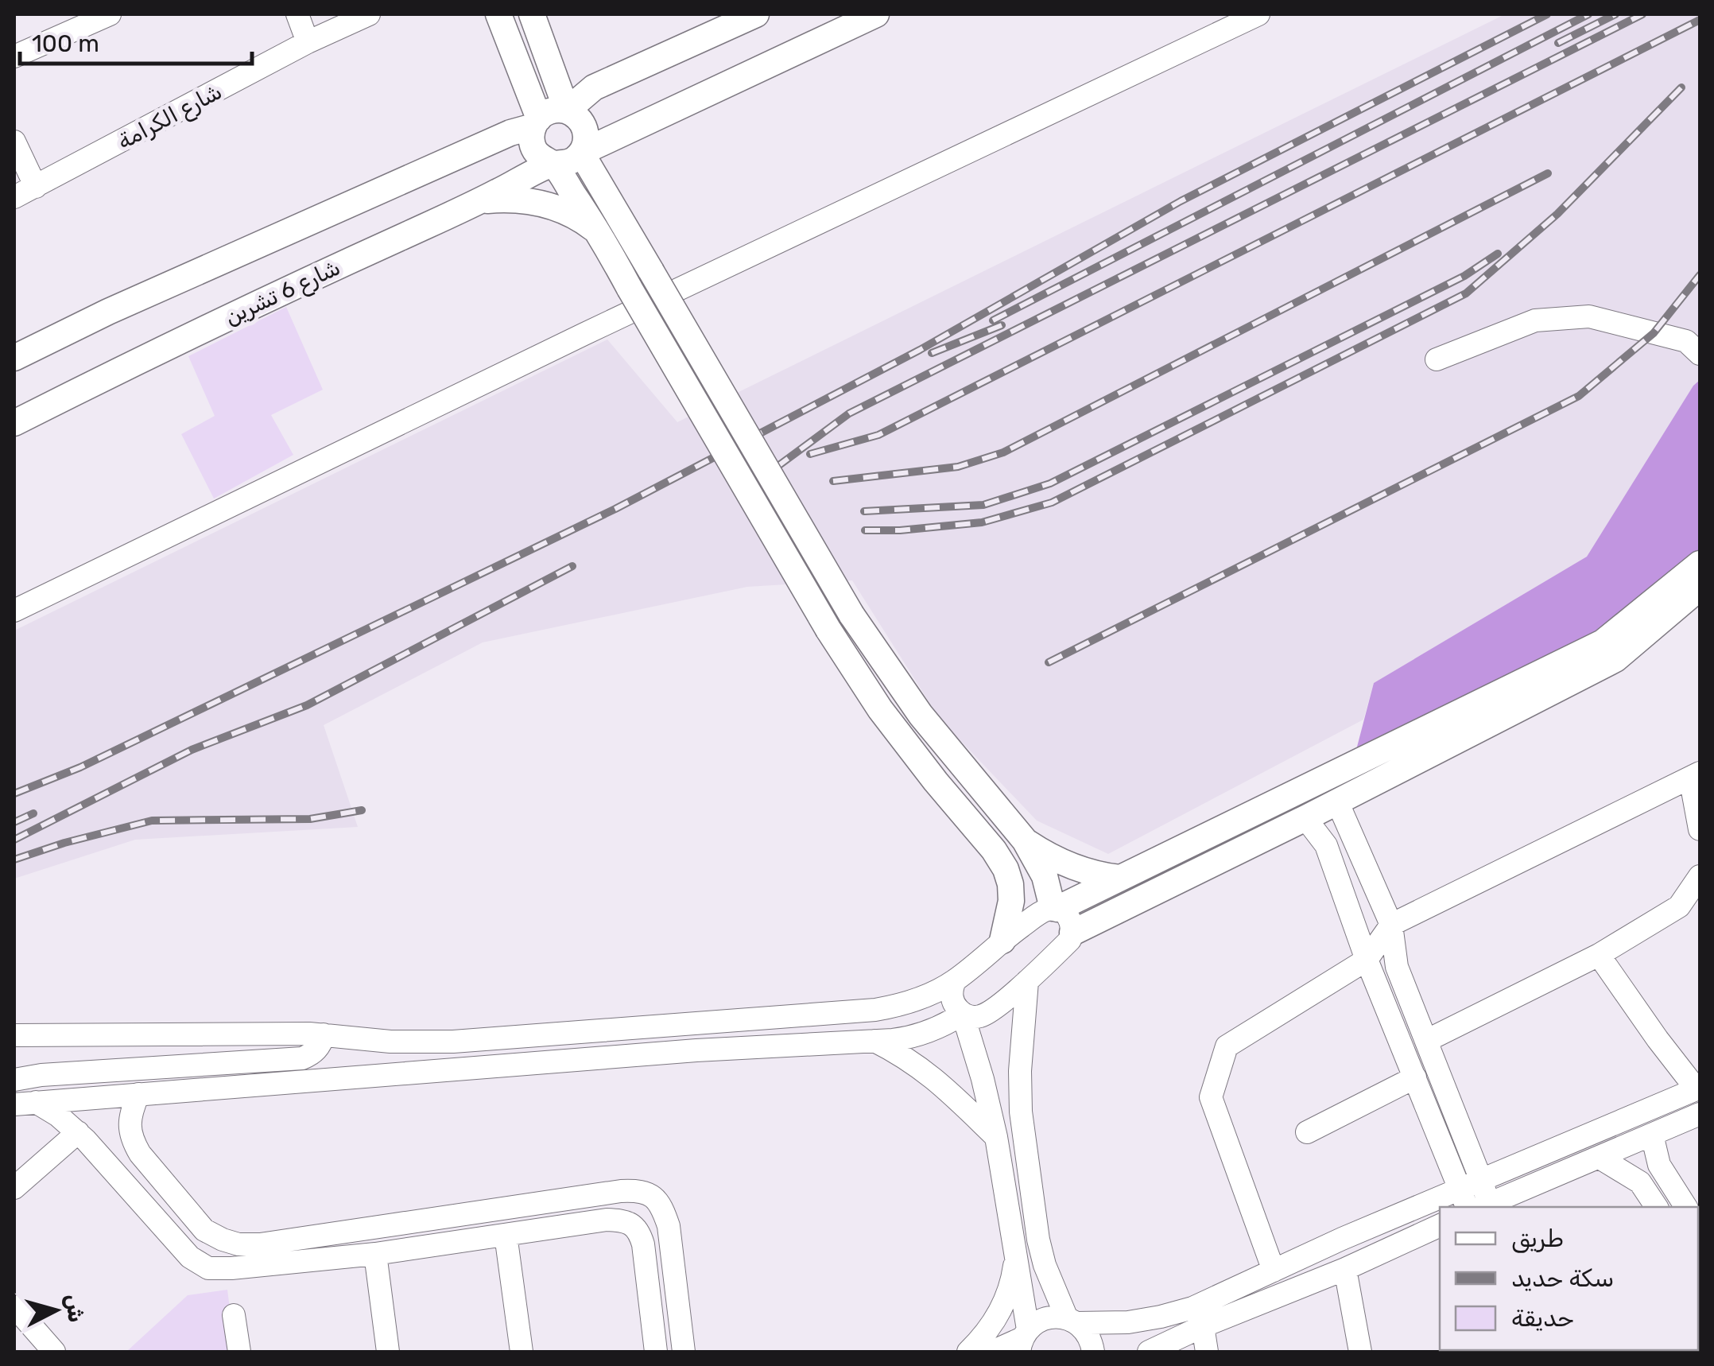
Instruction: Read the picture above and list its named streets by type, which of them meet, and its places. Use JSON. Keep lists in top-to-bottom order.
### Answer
{
  "streets": {
    "main road": ["شارع 6 تشرين"],
    "street": ["شارع الكرامة"]
  },
  "legend": ["طريق", "سكة حديد", "حديقة"],
  "scale_bar": "100 m",
  "north": "right"
}
